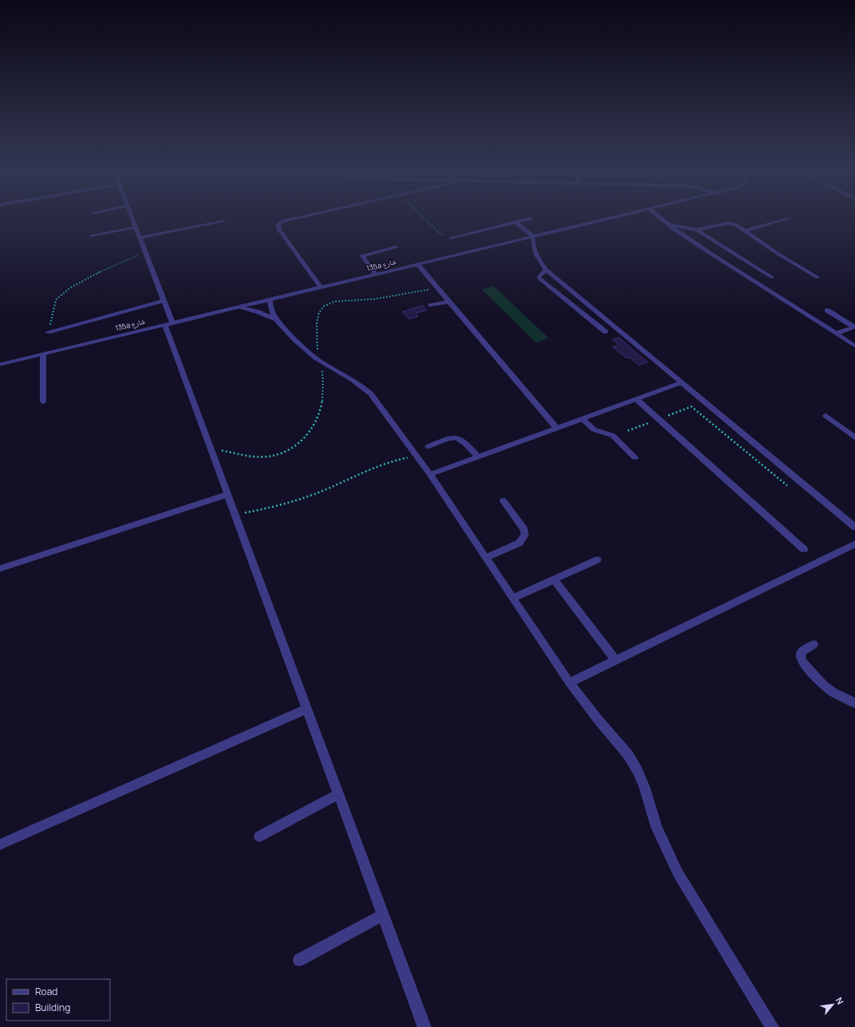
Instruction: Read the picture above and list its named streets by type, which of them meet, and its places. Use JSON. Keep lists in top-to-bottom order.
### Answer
{
  "streets": {
    "street": ["135a شارع"]
  },
  "legend": ["Road", "Building"],
  "north": "top right"
}
